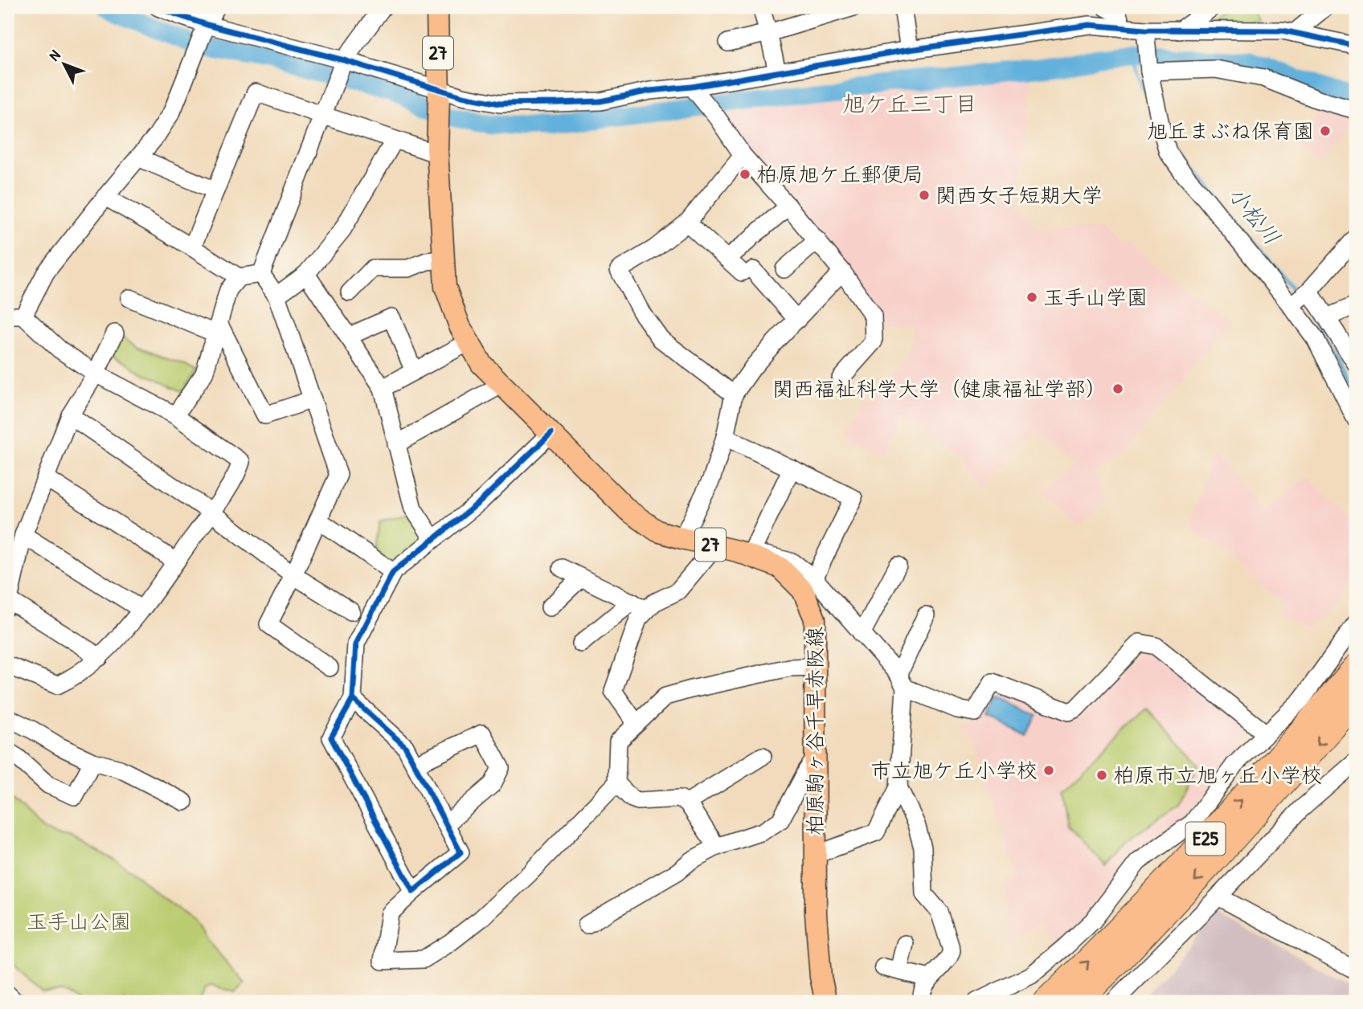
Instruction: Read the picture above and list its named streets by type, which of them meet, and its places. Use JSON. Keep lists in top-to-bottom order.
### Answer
{
  "streets": {
    "highway": ["E25"],
    "main road": ["27", "柏原駒ヶ谷千早赤阪線"]
  },
  "districts": ["旭ケ丘三丁目"],
  "water": ["小松川"],
  "parks": ["玉手山公園"],
  "places": [
    "旭丘まぶね保育園",
    "柏原旭ケ丘郵便局",
    "関西女子短期大学",
    "玉手山学園",
    "関西福祉科学大学（健康福祉学部）",
    "市立旭ケ丘小学校",
    "柏原市立旭ヶ丘小学校"
  ],
  "north": "top left"
}
